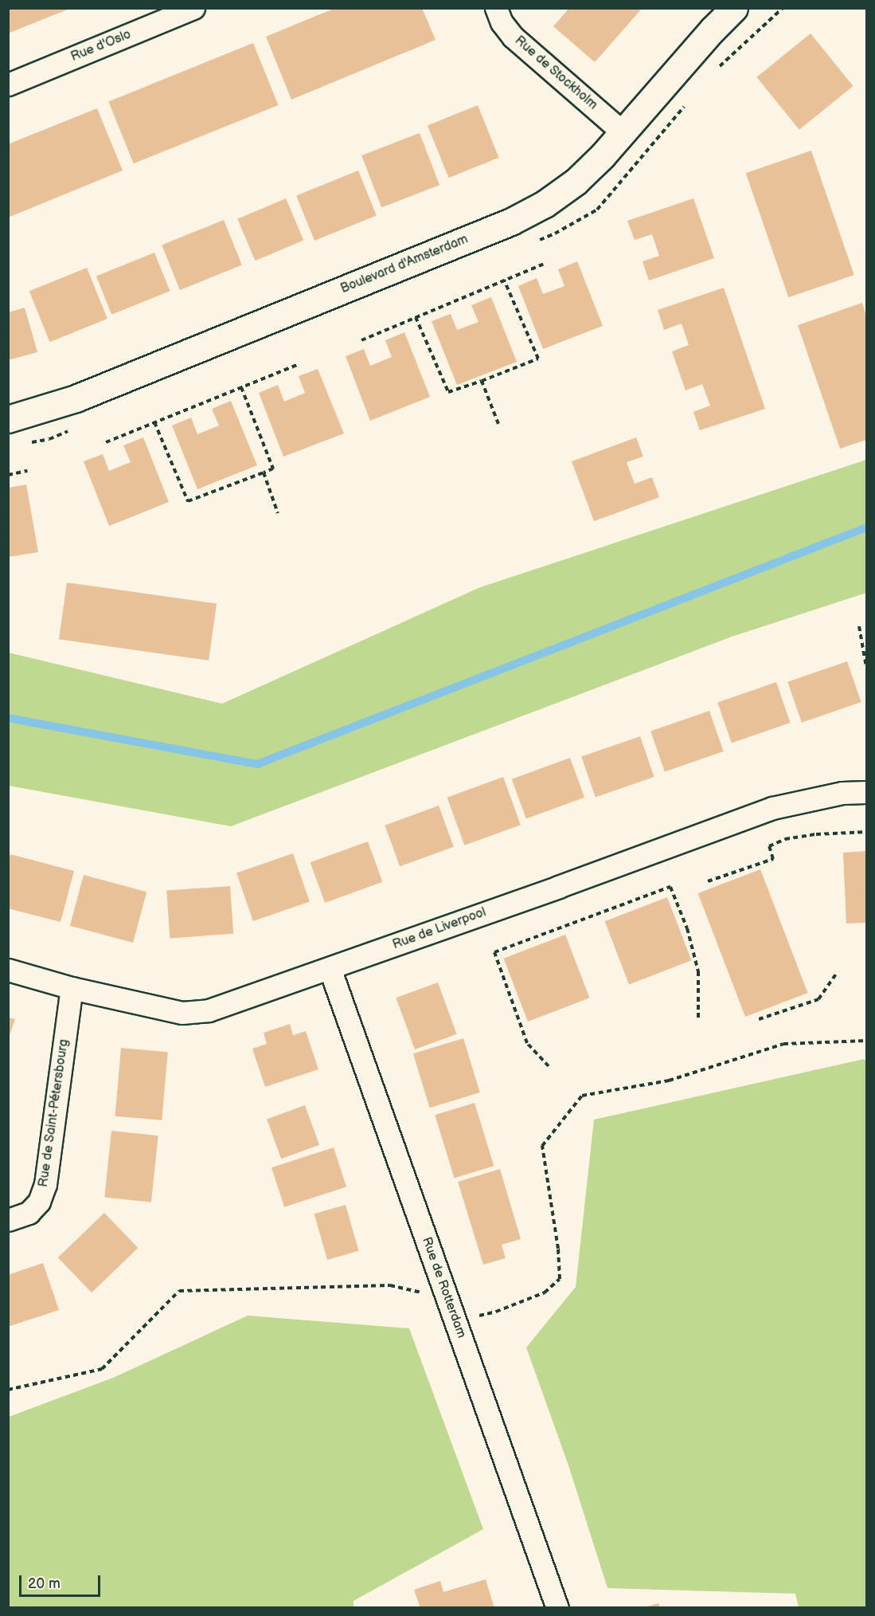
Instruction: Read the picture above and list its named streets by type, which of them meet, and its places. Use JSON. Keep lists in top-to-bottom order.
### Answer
{
  "streets": {
    "street": [
      "Rue d'Oslo",
      "Rue de Stockholm",
      "Boulevard d'Amsterdam",
      "Rue de Liverpool",
      "Rue de Saint-Pétersbourg",
      "Rue de Rotterdam"
    ]
  },
  "crossings": [
    ["Rue de Stockholm", "Boulevard d'Amsterdam"],
    ["Rue de Liverpool", "Rue de Saint-Pétersbourg"],
    ["Rue de Liverpool", "Rue de Rotterdam"]
  ],
  "scale_bar": "20 m"
}
